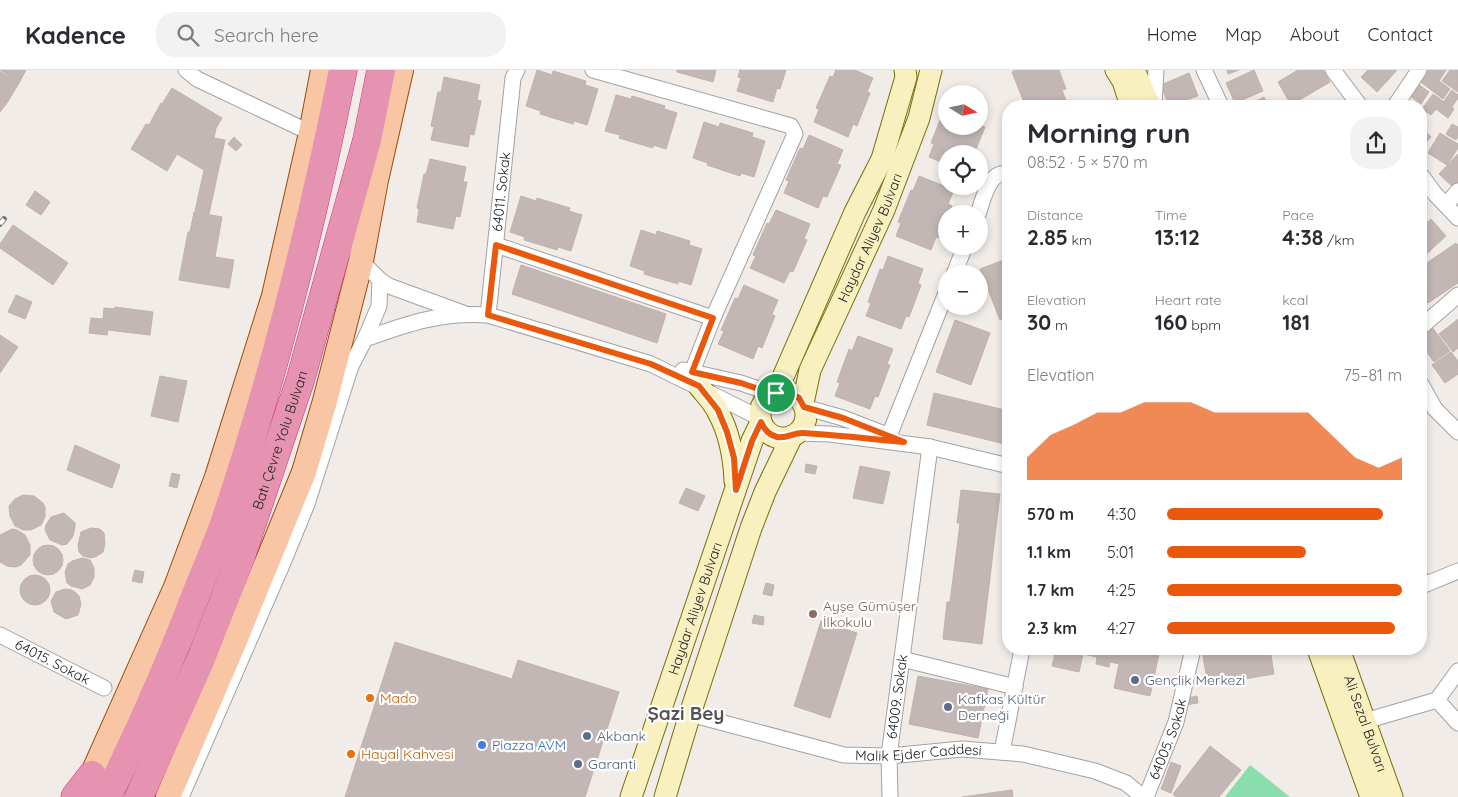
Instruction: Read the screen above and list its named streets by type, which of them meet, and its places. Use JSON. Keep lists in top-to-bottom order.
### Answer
{
  "streets": {
    "highway": ["Batı Çevre Yolu Bulvarı"],
    "main road": ["Haydar Aliyev Bulvarı", "Ali Sezal Bulvarı"],
    "street": [
      "64011. Sokak",
      "64015. Sokak",
      "64009. Sokak",
      "64005. Sokak",
      "Malik Ejder Caddesi"
    ]
  },
  "crossings": [
    ["Haydar Aliyev Bulvarı", "Malik Ejder Caddesi"],
    ["64009. Sokak", "Malik Ejder Caddesi"],
    ["64005. Sokak", "Malik Ejder Caddesi"]
  ],
  "districts": ["Şazi Bey"],
  "places": [
    "Ayşe Gümüşer İlkokulu",
    "Gençlik Merkezi",
    "Mado",
    "Kafkas Kültür Derneği",
    "Akbank",
    "Piazza AVM",
    "Hayal Kahvesi",
    "Garanti"
  ],
  "north": "right",
  "page": {
    "header": "Kadence",
    "search": "Search here",
    "nav": [
      "Home",
      "Map",
      "About",
      "Contact"
    ],
    "map_buttons": ["+", "−"],
    "heading": ["Morning run", "08:52 · 5 × 570 m"],
    "stats": [
      ["Distance", "2.85 km"],
      ["Time", "13:12"],
      ["Pace", "4:38 /km"],
      ["Elevation", "30 m"],
      ["Heart rate", "160 bpm"],
      ["kcal", "181"]
    ],
    "chart": ["Elevation", "75–81 m"],
    "list": [
      {
        "name": "570 m",
        "note": "4:30"
      },
      {
        "name": "1.1 km",
        "note": "5:01"
      },
      {
        "name": "1.7 km",
        "note": "4:25"
      },
      {
        "name": "2.3 km",
        "note": "4:27"
      }
    ]
  }
}
